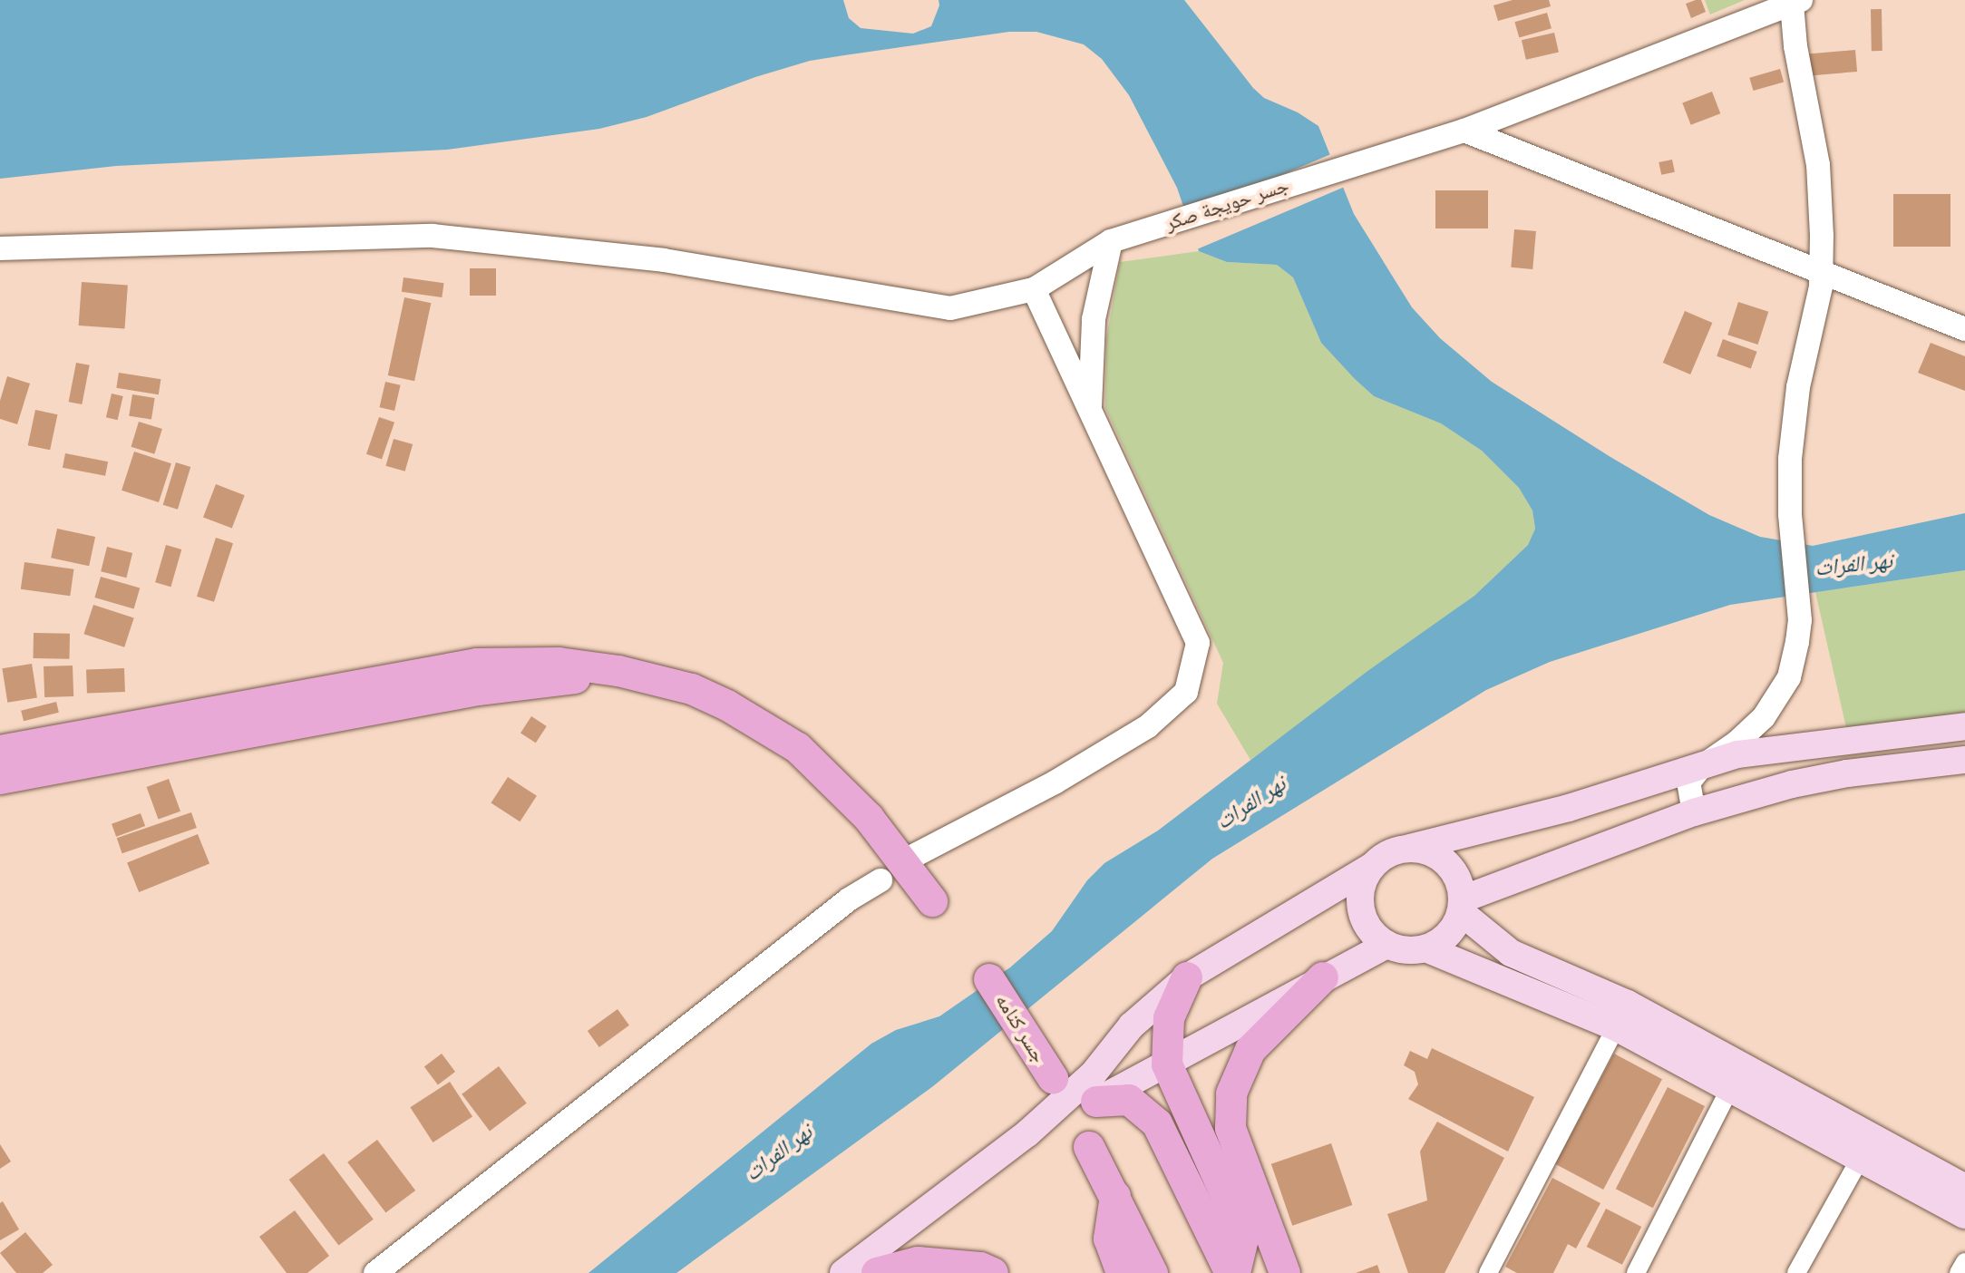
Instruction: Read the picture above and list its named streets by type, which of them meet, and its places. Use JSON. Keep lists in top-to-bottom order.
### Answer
{
  "streets": {
    "main road": ["جسر كنامه"],
    "street": ["جسر حويجة صكر"]
  },
  "water": ["نهر الفرات"]
}
